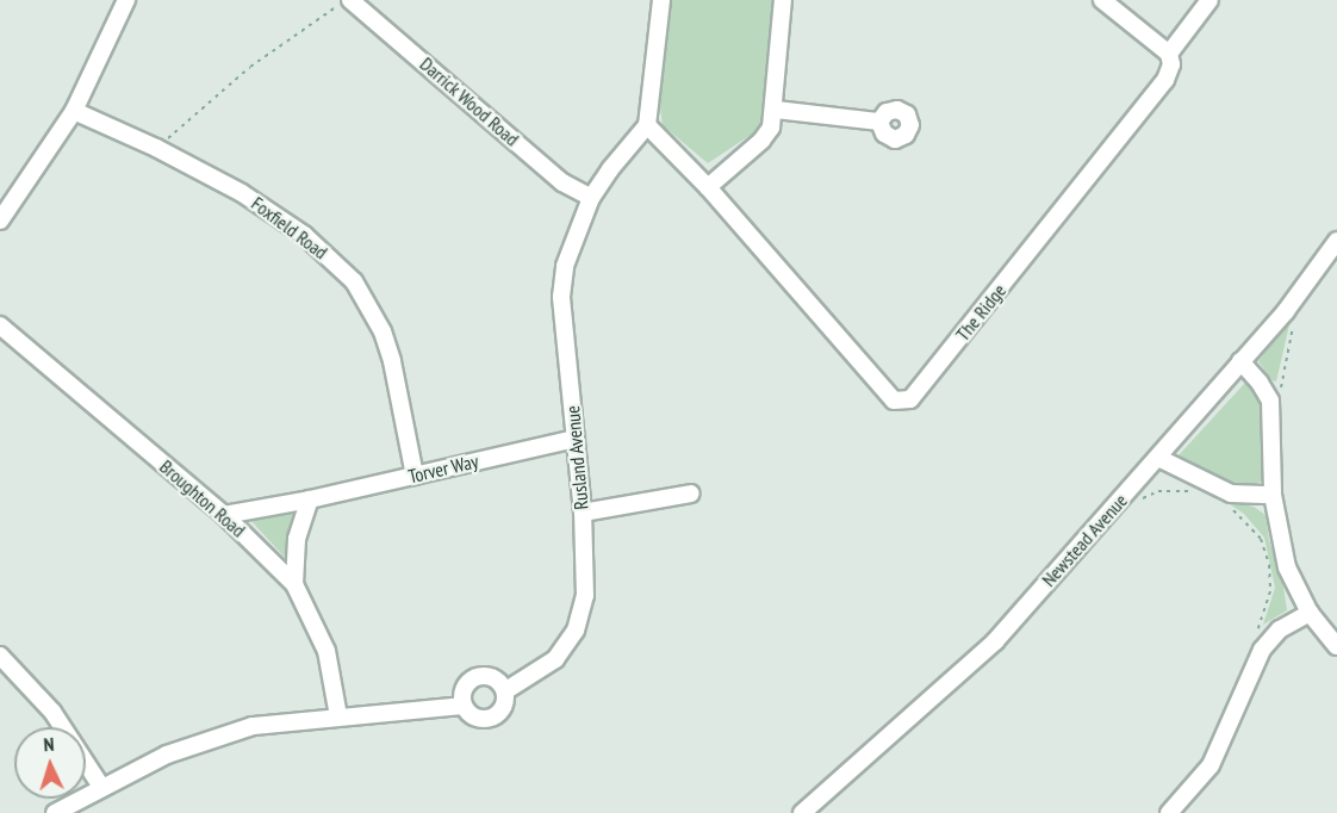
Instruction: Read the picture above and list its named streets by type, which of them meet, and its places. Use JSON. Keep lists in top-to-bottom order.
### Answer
{
  "streets": {
    "street": [
      "Darrick Wood Road",
      "Foxfield Road",
      "The Ridge",
      "Rusland Avenue",
      "Torver Way",
      "Broughton Road",
      "Newstead Avenue"
    ]
  },
  "crossings": [
    ["Darrick Wood Road", "Rusland Avenue"],
    ["Foxfield Road", "Torver Way"],
    ["Rusland Avenue", "Torver Way"],
    ["Rusland Avenue", "Broughton Road"],
    ["Torver Way", "Broughton Road"]
  ],
  "north": "top"
}
